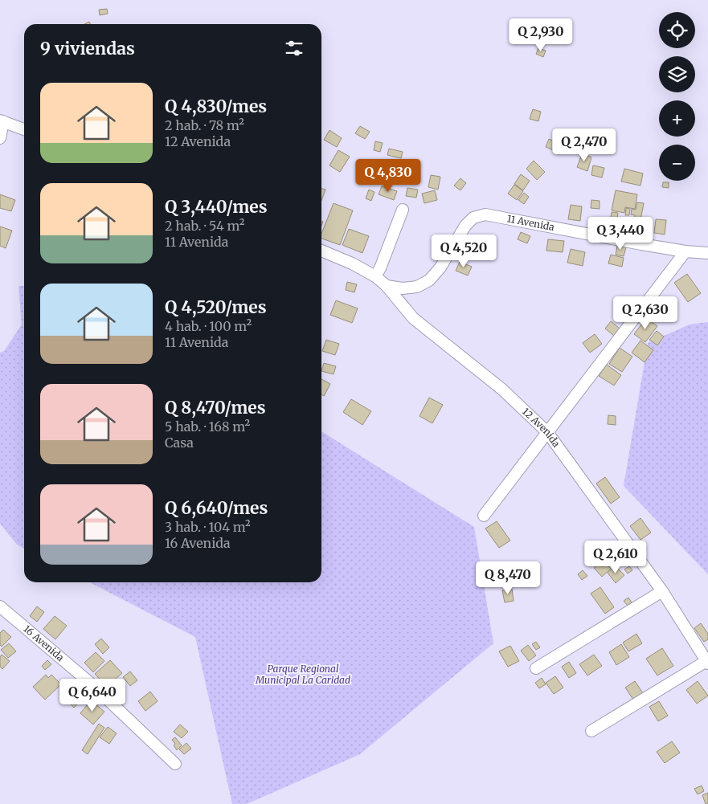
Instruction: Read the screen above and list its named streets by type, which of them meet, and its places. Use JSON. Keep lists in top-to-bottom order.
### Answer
{
  "streets": {
    "street": ["11 Avenida", "12 Avenida", "16 Avenida"]
  },
  "crossings": [
    ["11 Avenida", "12 Avenida"]
  ],
  "parks": ["Parque Regional Municipal La Caridad"],
  "page": {
    "map_buttons": ["+", "−"],
    "price": [
      "Q 2,930",
      "Q 2,470",
      "Q 4,830",
      "Q 3,440",
      "Q 4,520",
      "Q 2,630",
      "Q 2,610",
      "Q 8,470",
      "Q 6,640"
    ],
    "heading": "9 viviendas",
    "list": [
      {
        "name": "Q 4,830/mes",
        "note": "2 hab. · 78 m² · 12 Avenida"
      },
      {
        "name": "Q 3,440/mes",
        "note": "2 hab. · 54 m² · 11 Avenida"
      },
      {
        "name": "Q 4,520/mes",
        "note": "4 hab. · 100 m² · 11 Avenida"
      },
      {
        "name": "Q 8,470/mes",
        "note": "5 hab. · 168 m² · Casa"
      },
      {
        "name": "Q 6,640/mes",
        "note": "3 hab. · 104 m² · 16 Avenida"
      }
    ]
  }
}
